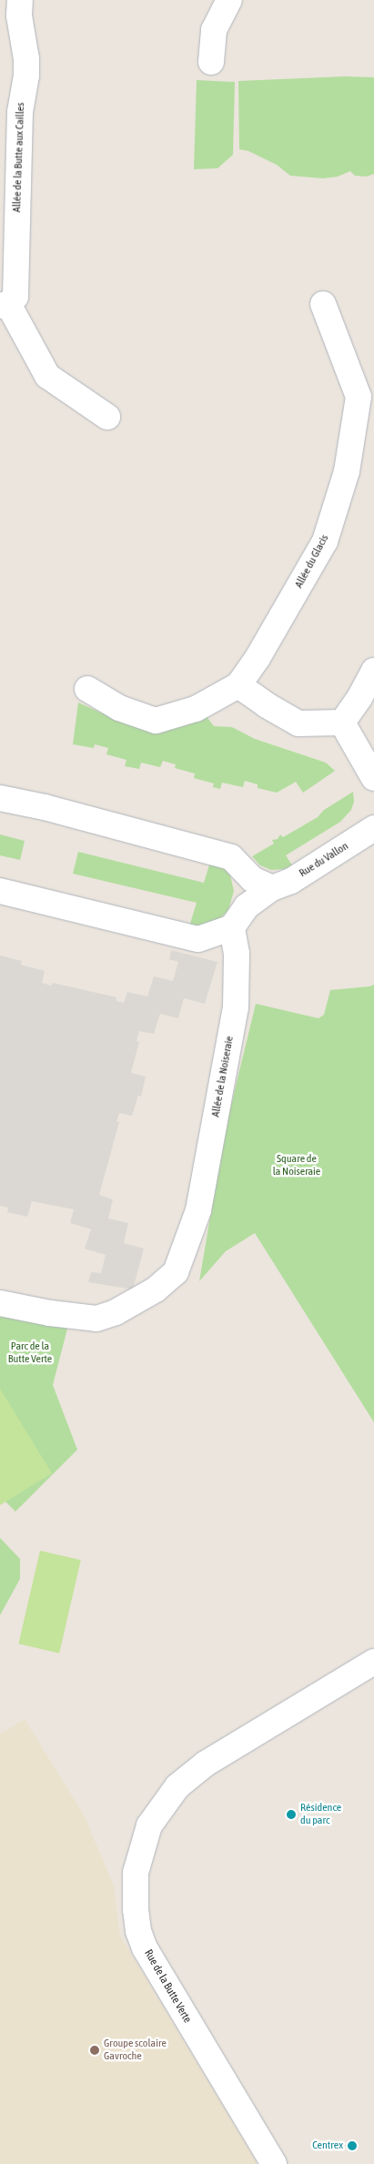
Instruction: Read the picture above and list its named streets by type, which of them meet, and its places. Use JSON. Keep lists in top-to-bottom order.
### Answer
{
  "streets": {
    "street": [
      "Allée de la Butte aux Cailles",
      "Allée du Glacis",
      "Rue du Vallon",
      "Allée de la Noiseraie",
      "Rue de la Butte Verte"
    ]
  },
  "crossings": [
    ["Rue du Vallon", "Allée de la Noiseraie"]
  ],
  "parks": ["Square de la Noiseraie", "Parc de la Butte Verte"],
  "places": ["Résidence du parc", "Groupe scolaire Gavroche", "Centrex"]
}
